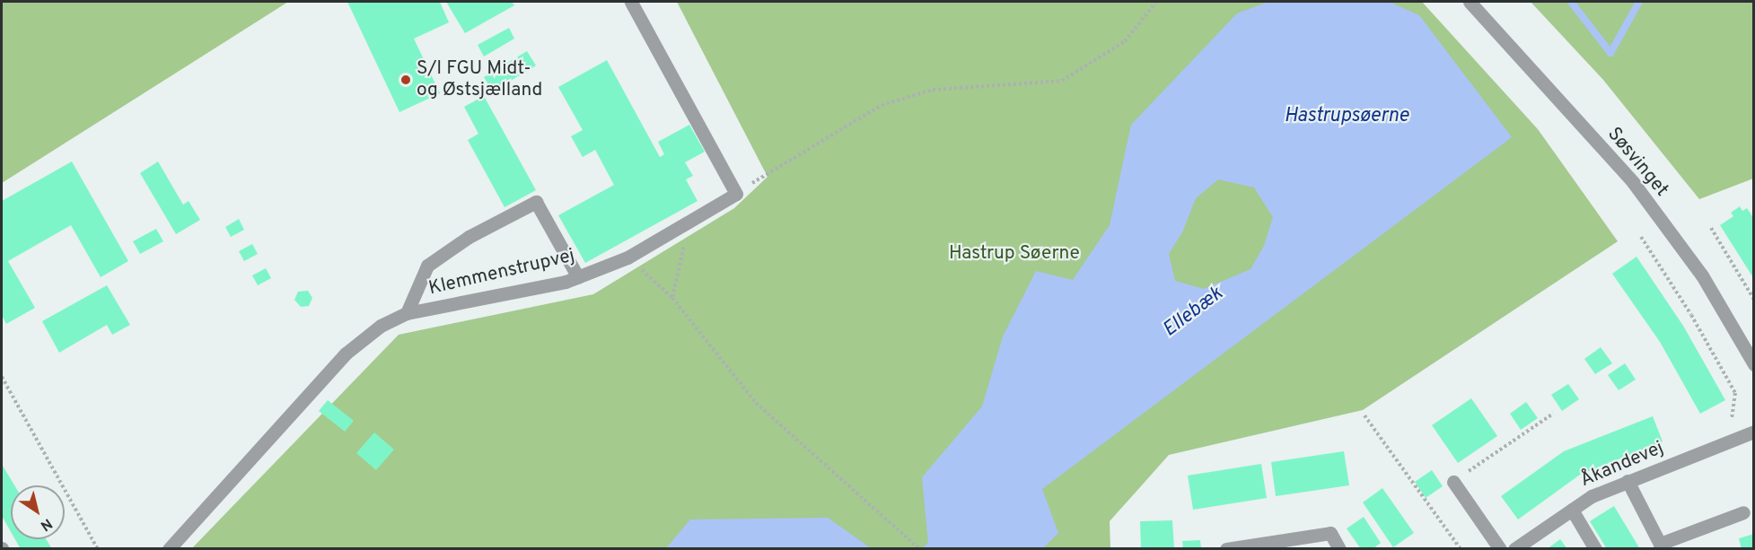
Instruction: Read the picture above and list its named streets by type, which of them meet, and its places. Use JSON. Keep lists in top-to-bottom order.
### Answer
{
  "streets": {
    "street": ["Søsvinget", "Klemmenstrupvej", "Åkandevej"]
  },
  "water": ["Hastrupsøerne", "Ellebæk"],
  "parks": ["Hastrup Søerne"],
  "places": ["S/I FGU Midt- og Østsjælland"],
  "north": "bottom right"
}
